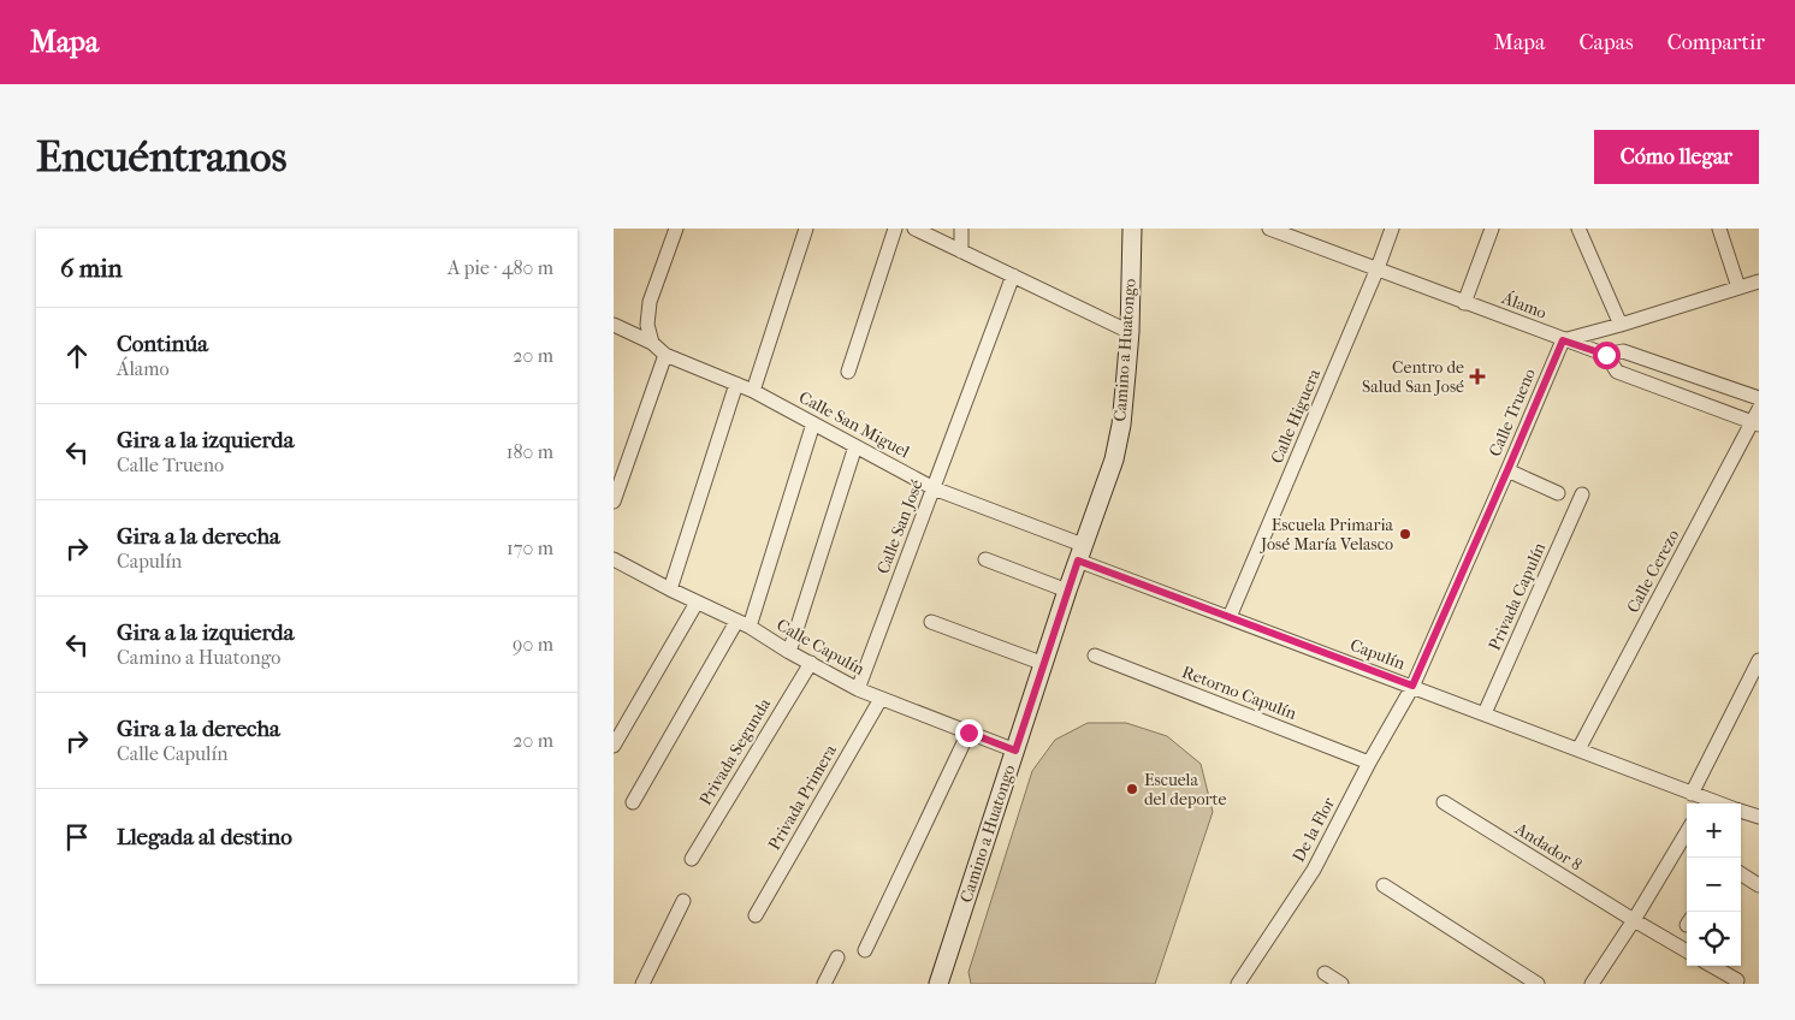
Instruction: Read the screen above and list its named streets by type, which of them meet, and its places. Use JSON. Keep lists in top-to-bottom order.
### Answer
{
  "streets": {
    "main road": ["Camino a Huatongo"],
    "street": [
      "Álamo",
      "Calle Trueno",
      "Calle Higuera",
      "Calle San Miguel",
      "Calle San José",
      "Calle Cerezo",
      "Privada Capulín",
      "Calle Capulín",
      "Capulín",
      "Retorno Capulín",
      "Privada Segunda",
      "Privada Primera",
      "De la Flor",
      "Andador 8"
    ]
  },
  "crossings": [
    ["Álamo", "Calle Trueno"],
    ["Álamo", "Calle Higuera"],
    ["Álamo", "Calle Cerezo"],
    ["Camino a Huatongo", "Calle San Miguel"],
    ["Camino a Huatongo", "Calle Capulín"],
    ["Camino a Huatongo", "Capulín"],
    ["Calle Trueno", "Capulín"],
    ["Calle Trueno", "De la Flor"],
    ["Calle Higuera", "Capulín"],
    ["Calle San Miguel", "Calle San José"],
    ["Calle San Miguel", "Capulín"],
    ["Calle San José", "Calle Capulín"],
    ["Calle Cerezo", "Capulín"],
    ["Privada Capulín", "Capulín"],
    ["Calle Capulín", "Privada Segunda"],
    ["Calle Capulín", "Privada Primera"],
    ["Capulín", "De la Flor"],
    ["Retorno Capulín", "De la Flor"]
  ],
  "places": {
    "health": ["Centro de Salud San José"],
    "other": ["Escuela Primaria José María Velasco", "Escuela del deporte"]
  },
  "page": {
    "header": "Mapa",
    "nav": ["Mapa", "Capas", "Compartir"],
    "buttons": "Cómo llegar",
    "title": "Encuéntranos",
    "heading": ["6 min", "A pie · 480 m"],
    "list": [
      ["Continúa", "Álamo", "20 m"],
      ["Gira a la izquierda", "Calle Trueno", "180 m"],
      ["Gira a la derecha", "Capulín", "170 m"],
      ["Gira a la izquierda", "Camino a Huatongo", "90 m"],
      ["Gira a la derecha", "Calle Capulín", "20 m"],
      "Llegada al destino"
    ],
    "map_buttons": ["+", "−"]
  }
}
